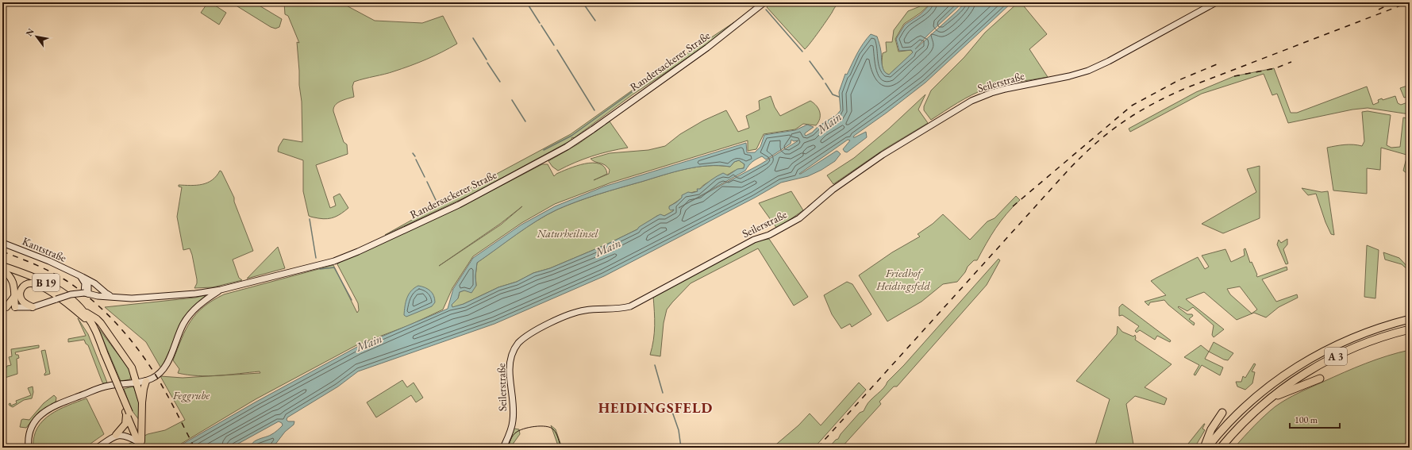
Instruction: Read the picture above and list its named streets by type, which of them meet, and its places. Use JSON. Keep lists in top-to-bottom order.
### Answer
{
  "streets": {
    "highway": ["A 3"],
    "main road": [
      "Randersackerer Straße",
      "Seilerstraße",
      "Kantstraße",
      "B 19"
    ]
  },
  "crossings": [
    ["Randersackerer Straße", "Kantstraße"]
  ],
  "districts": ["HEIDINGSFELD"],
  "water": ["Main"],
  "parks": ["Naturheilinsel", "Friedhof Heidingsfeld", "Feggrube"],
  "scale_bar": "100 m",
  "north": "top left"
}
